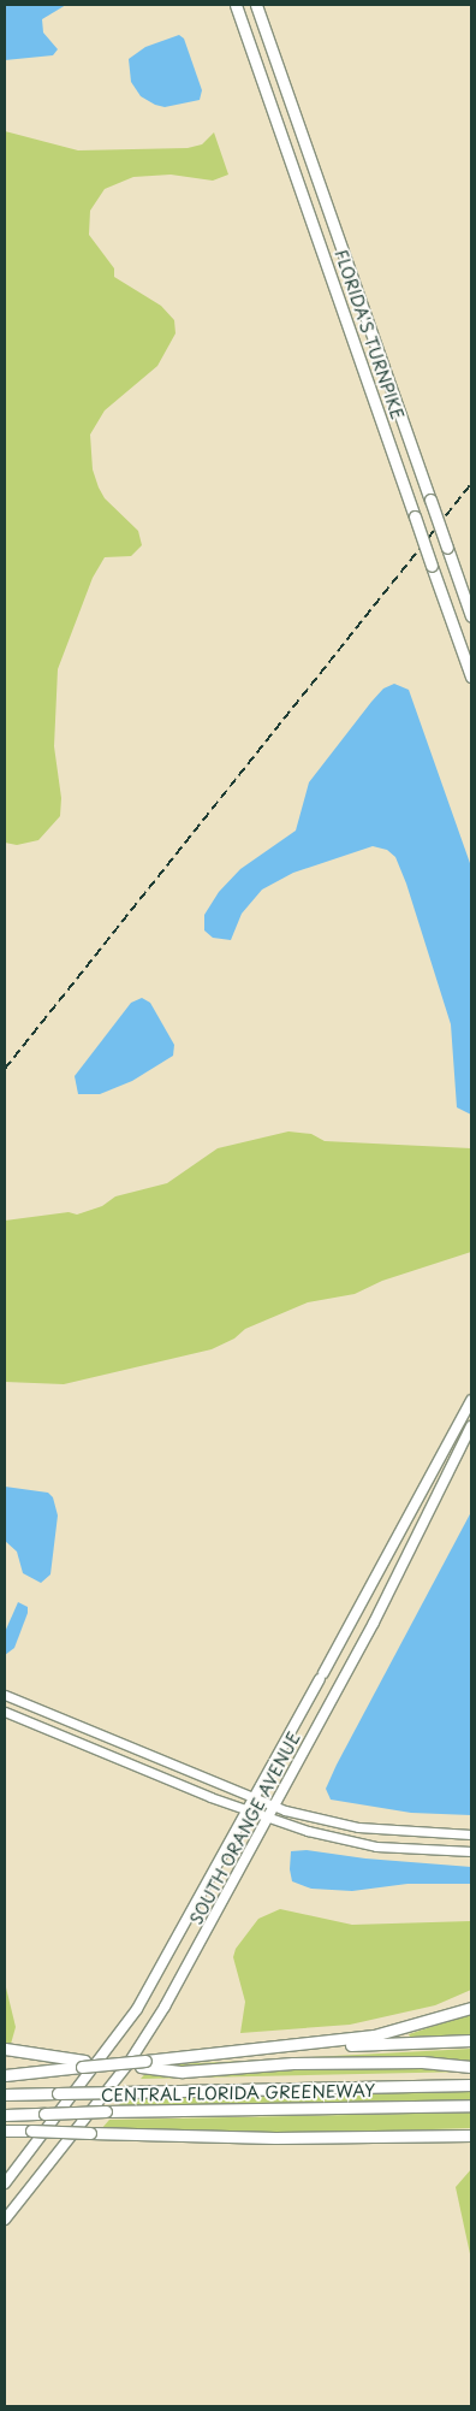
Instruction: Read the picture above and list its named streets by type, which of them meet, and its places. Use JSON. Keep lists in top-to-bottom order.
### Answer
{
  "streets": {
    "highway": ["FLORIDA'S TURNPIKE", "CENTRAL FLORIDA GREENEWAY"],
    "main road": ["SOUTH ORANGE AVENUE"]
  }
}
